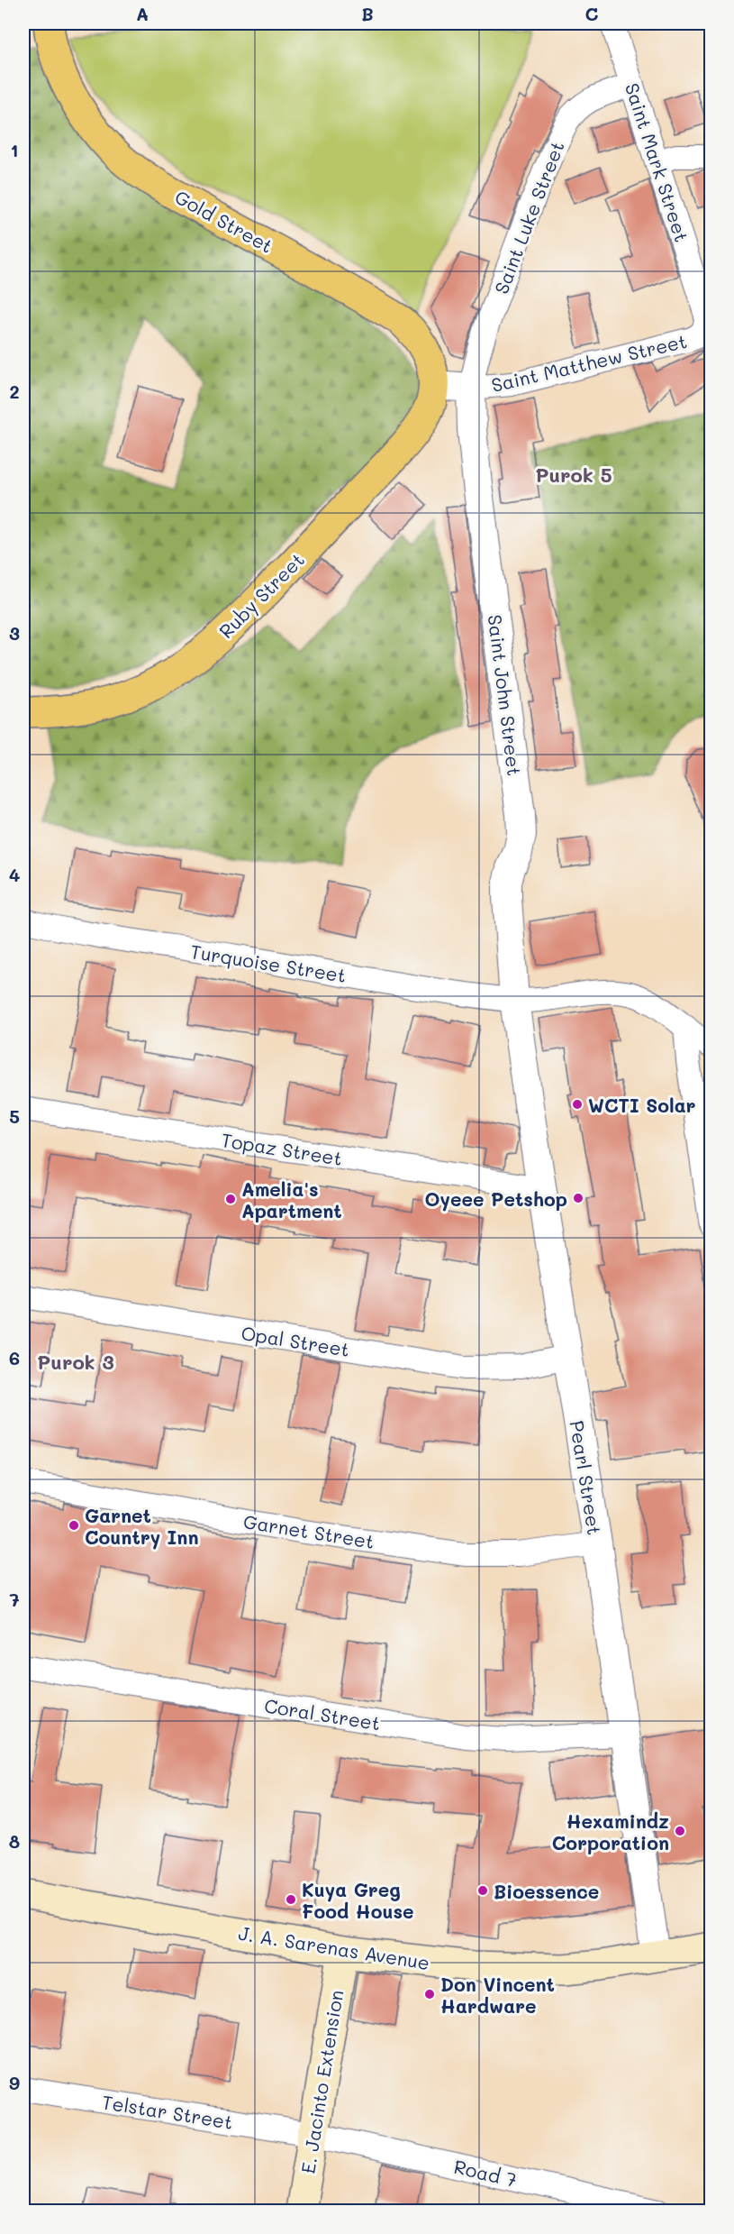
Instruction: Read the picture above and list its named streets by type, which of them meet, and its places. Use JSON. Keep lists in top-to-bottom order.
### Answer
{
  "streets": {
    "main road": [
      "Gold Street",
      "Ruby Street",
      "J. A. Sarenas Avenue",
      "E. Jacinto Extension"
    ],
    "street": [
      "Saint Mark Street",
      "Saint Luke Street",
      "Saint Matthew Street",
      "Saint John Street",
      "Turquoise Street",
      "Topaz Street",
      "Opal Street",
      "Pearl Street",
      "Garnet Street",
      "Coral Street",
      "Telstar Street",
      "Road 7"
    ]
  },
  "crossings": [
    ["Saint Mark Street", "Saint Luke Street"],
    ["Saint Mark Street", "Saint Matthew Street"],
    ["Saint Luke Street", "Saint Matthew Street"],
    ["Saint Luke Street", "Saint John Street"],
    ["Gold Street", "Ruby Street"],
    ["Saint Matthew Street", "Saint John Street"],
    ["Saint John Street", "Turquoise Street"],
    ["Saint John Street", "Pearl Street"],
    ["Turquoise Street", "Pearl Street"],
    ["Topaz Street", "Pearl Street"],
    ["Opal Street", "Pearl Street"],
    ["Pearl Street", "Garnet Street"],
    ["Pearl Street", "Coral Street"],
    ["Pearl Street", "J. A. Sarenas Avenue"],
    ["J. A. Sarenas Avenue", "E. Jacinto Extension"],
    ["E. Jacinto Extension", "Telstar Street"],
    ["E. Jacinto Extension", "Road 7"],
    ["Telstar Street", "Road 7"]
  ],
  "districts": ["Purok 5", "Purok 3"],
  "places": [
    "WCTI Solar",
    "Oyeee Petshop",
    "Amelia's Apartment",
    "Garnet Country Inn",
    "Hexamindz Corporation",
    "Bioessence",
    "Kuya Greg Food House",
    "Don Vincent Hardware"
  ],
  "grid": {
    "columns": ["A", "B", "C"],
    "rows": [
      "1",
      "2",
      "3",
      "4",
      "5",
      "6",
      "7",
      "8",
      "9"
    ]
  }
}
